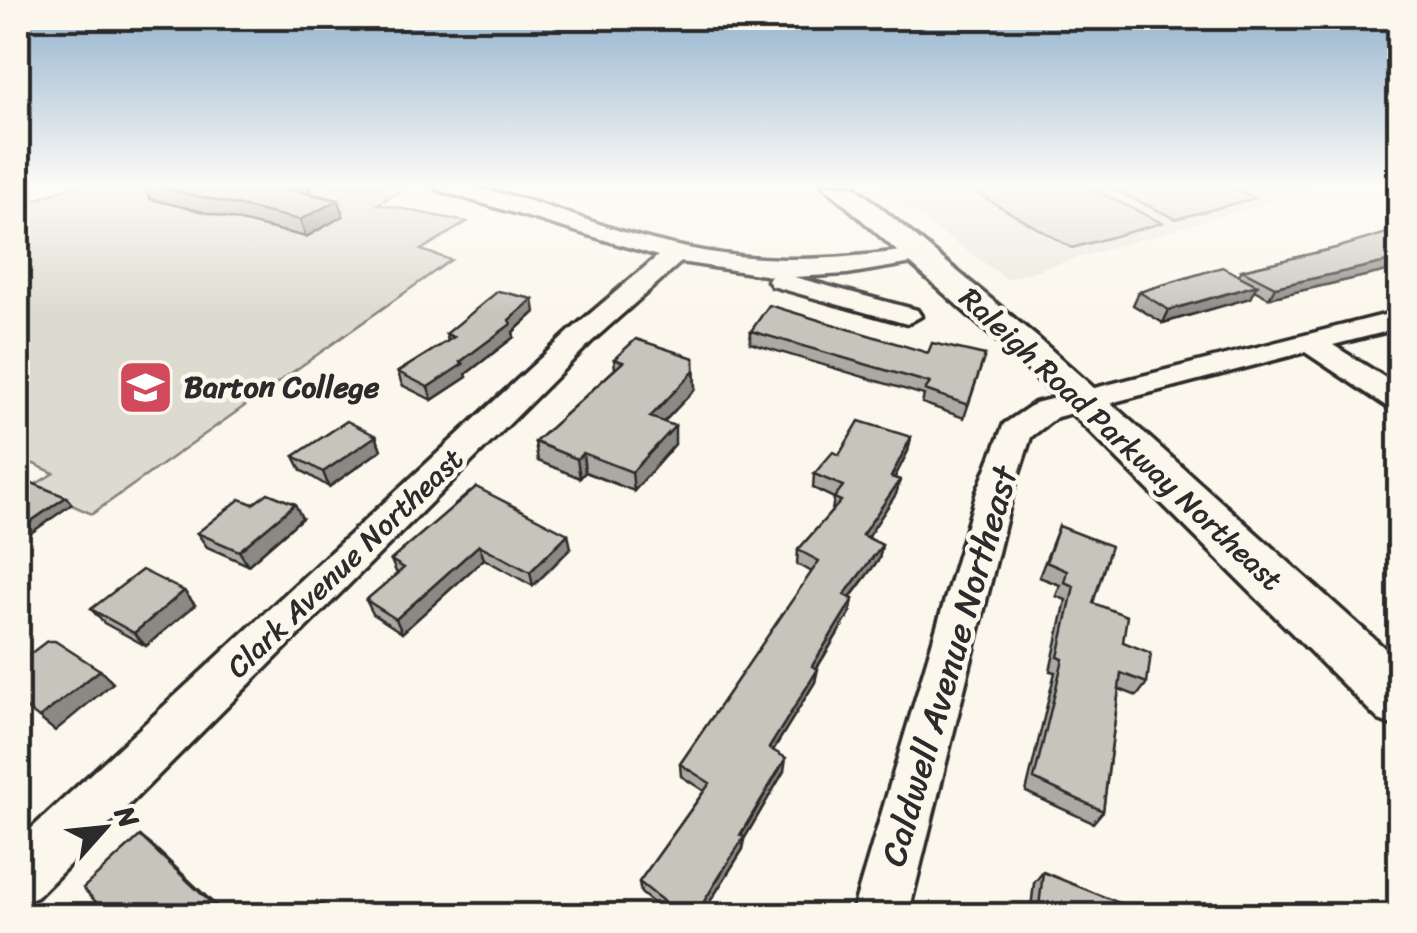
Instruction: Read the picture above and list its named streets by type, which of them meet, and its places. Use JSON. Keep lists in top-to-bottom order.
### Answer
{
  "streets": {
    "street": ["Raleigh Road Parkway Northeast", "Clark Avenue Northeast", "Caldwell Avenue Northeast"]
  },
  "crossings": [
    ["Raleigh Road Parkway Northeast", "Caldwell Avenue Northeast"]
  ],
  "places": {
    "school or university": ["Barton College"]
  },
  "north": "top right"
}
